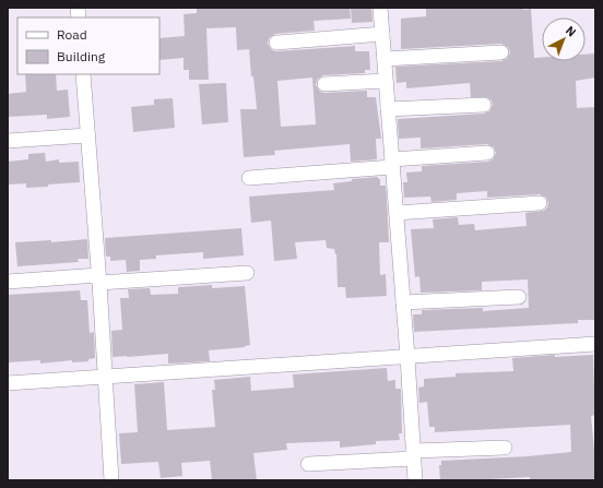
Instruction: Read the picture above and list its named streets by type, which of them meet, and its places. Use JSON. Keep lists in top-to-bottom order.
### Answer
{
  "legend": ["Road", "Building"],
  "north": "top right"
}
